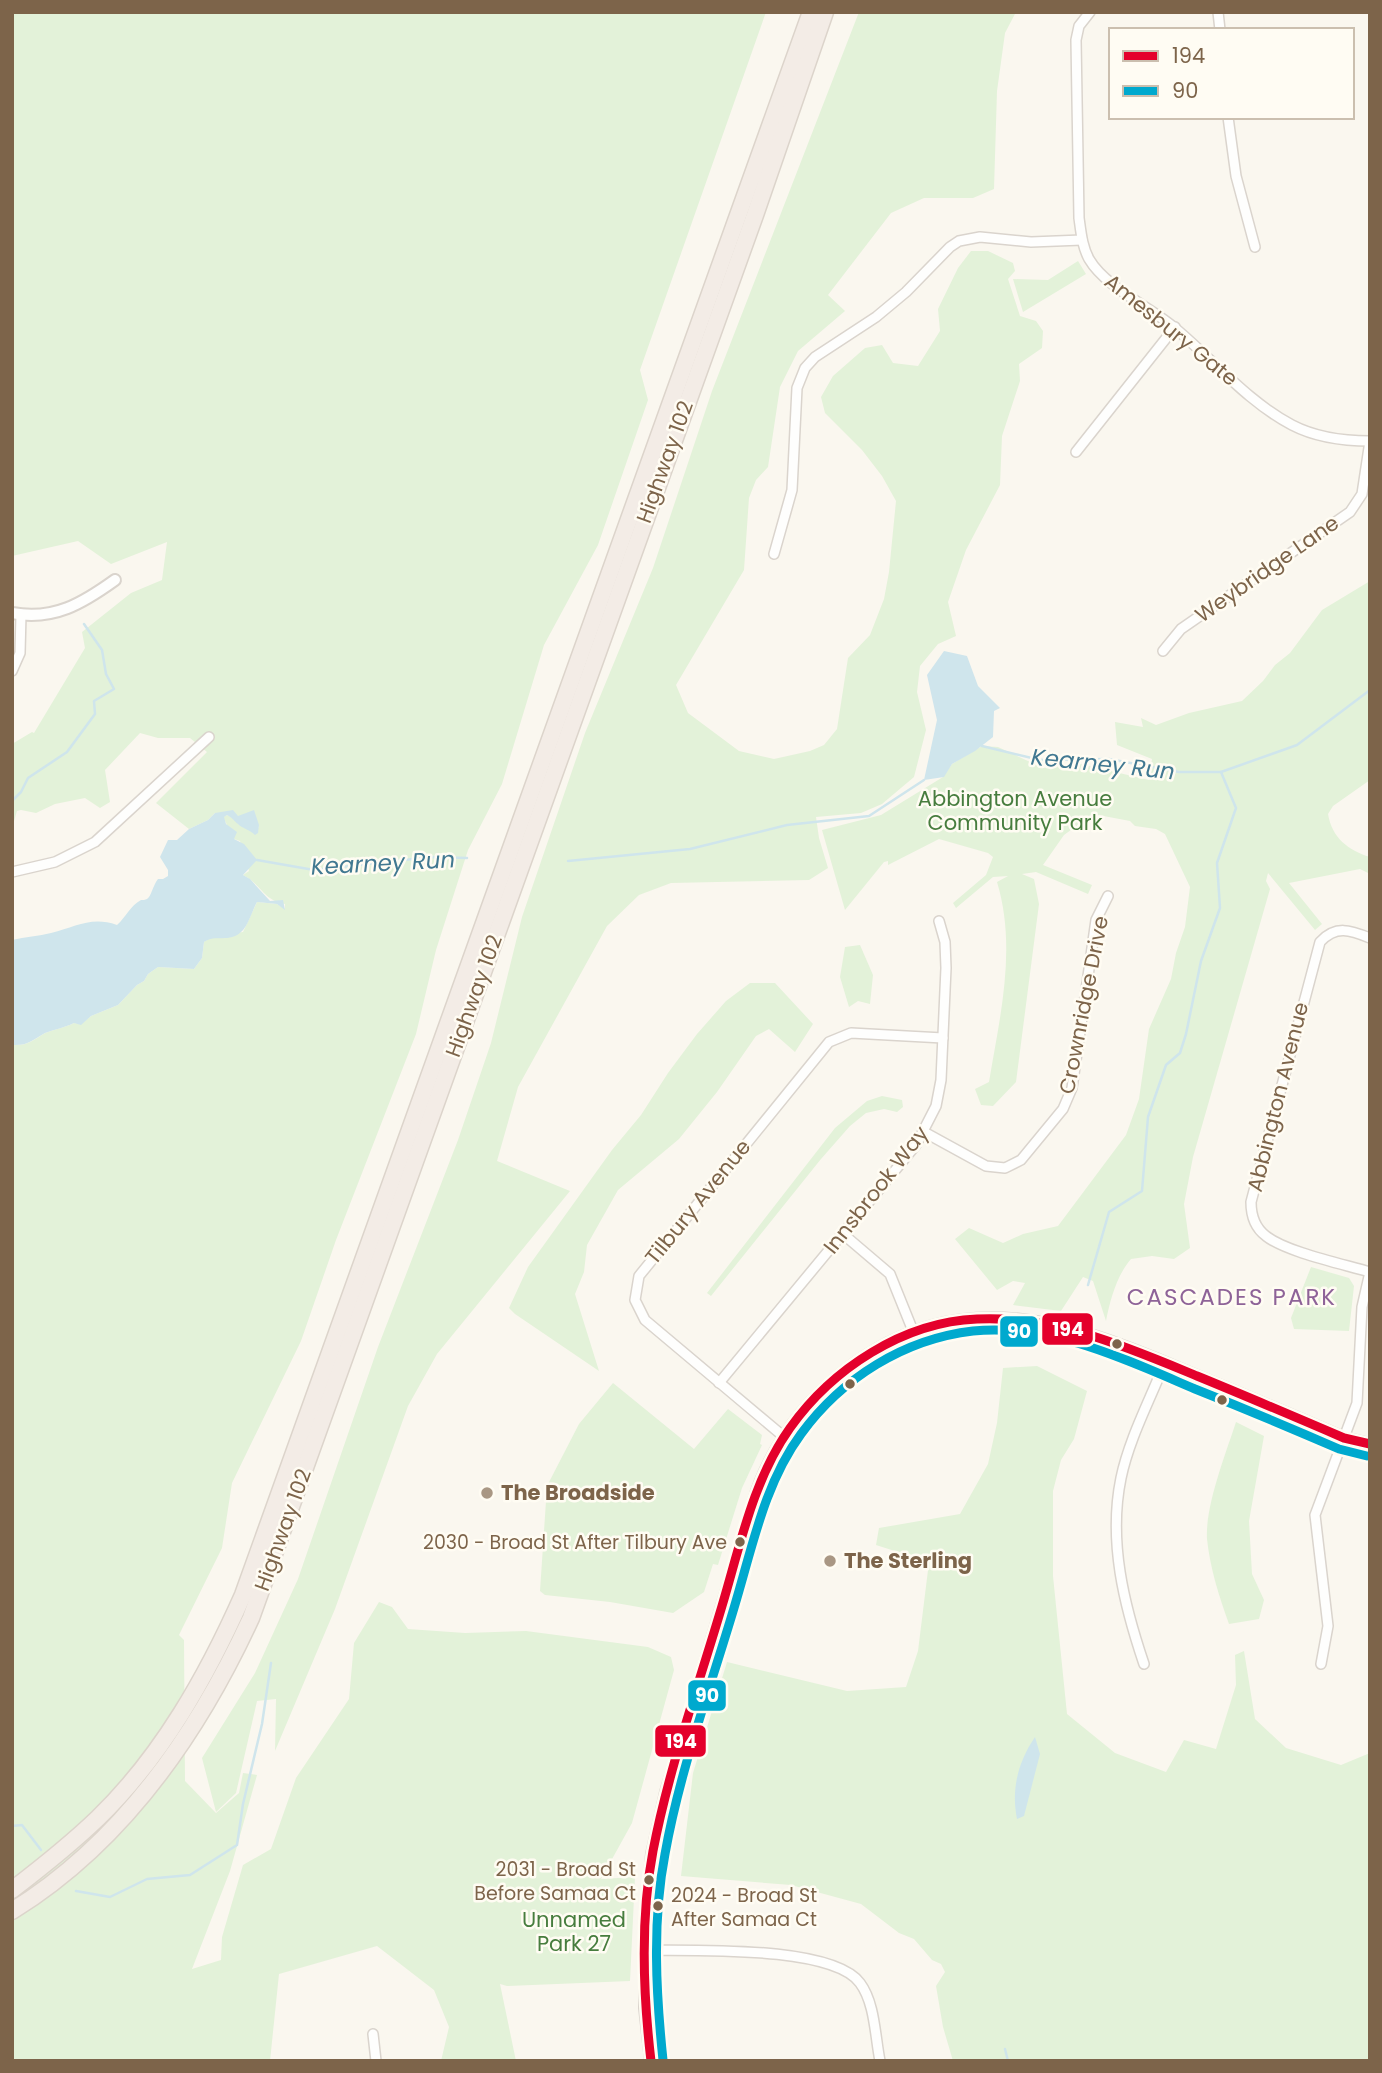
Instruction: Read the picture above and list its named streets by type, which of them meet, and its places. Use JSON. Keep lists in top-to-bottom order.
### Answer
{
  "streets": {
    "highway": ["Highway 102"],
    "street": [
      "Amesbury Gate",
      "Weybridge Lane",
      "Crownridge Drive",
      "Abbington Avenue",
      "Innsbrook Way",
      "Tilbury Avenue"
    ]
  },
  "crossings": [
    ["Amesbury Gate", "Weybridge Lane"],
    ["Crownridge Drive", "Innsbrook Way"],
    ["Innsbrook Way", "Tilbury Avenue"]
  ],
  "districts": ["CASCADES PARK"],
  "water": ["Kearney Run"],
  "parks": ["Abbington Avenue Community Park", "Unnamed Park 27"],
  "places": [
    "The Broadside",
    "2030 - Broad St After Tilbury Ave",
    "The Sterling",
    "2031 - Broad St Before Samaa Ct",
    "2024 - Broad St After Samaa Ct"
  ],
  "lines": ["transit line 194", "transit line 90"],
  "legend": ["194", "90"]
}
